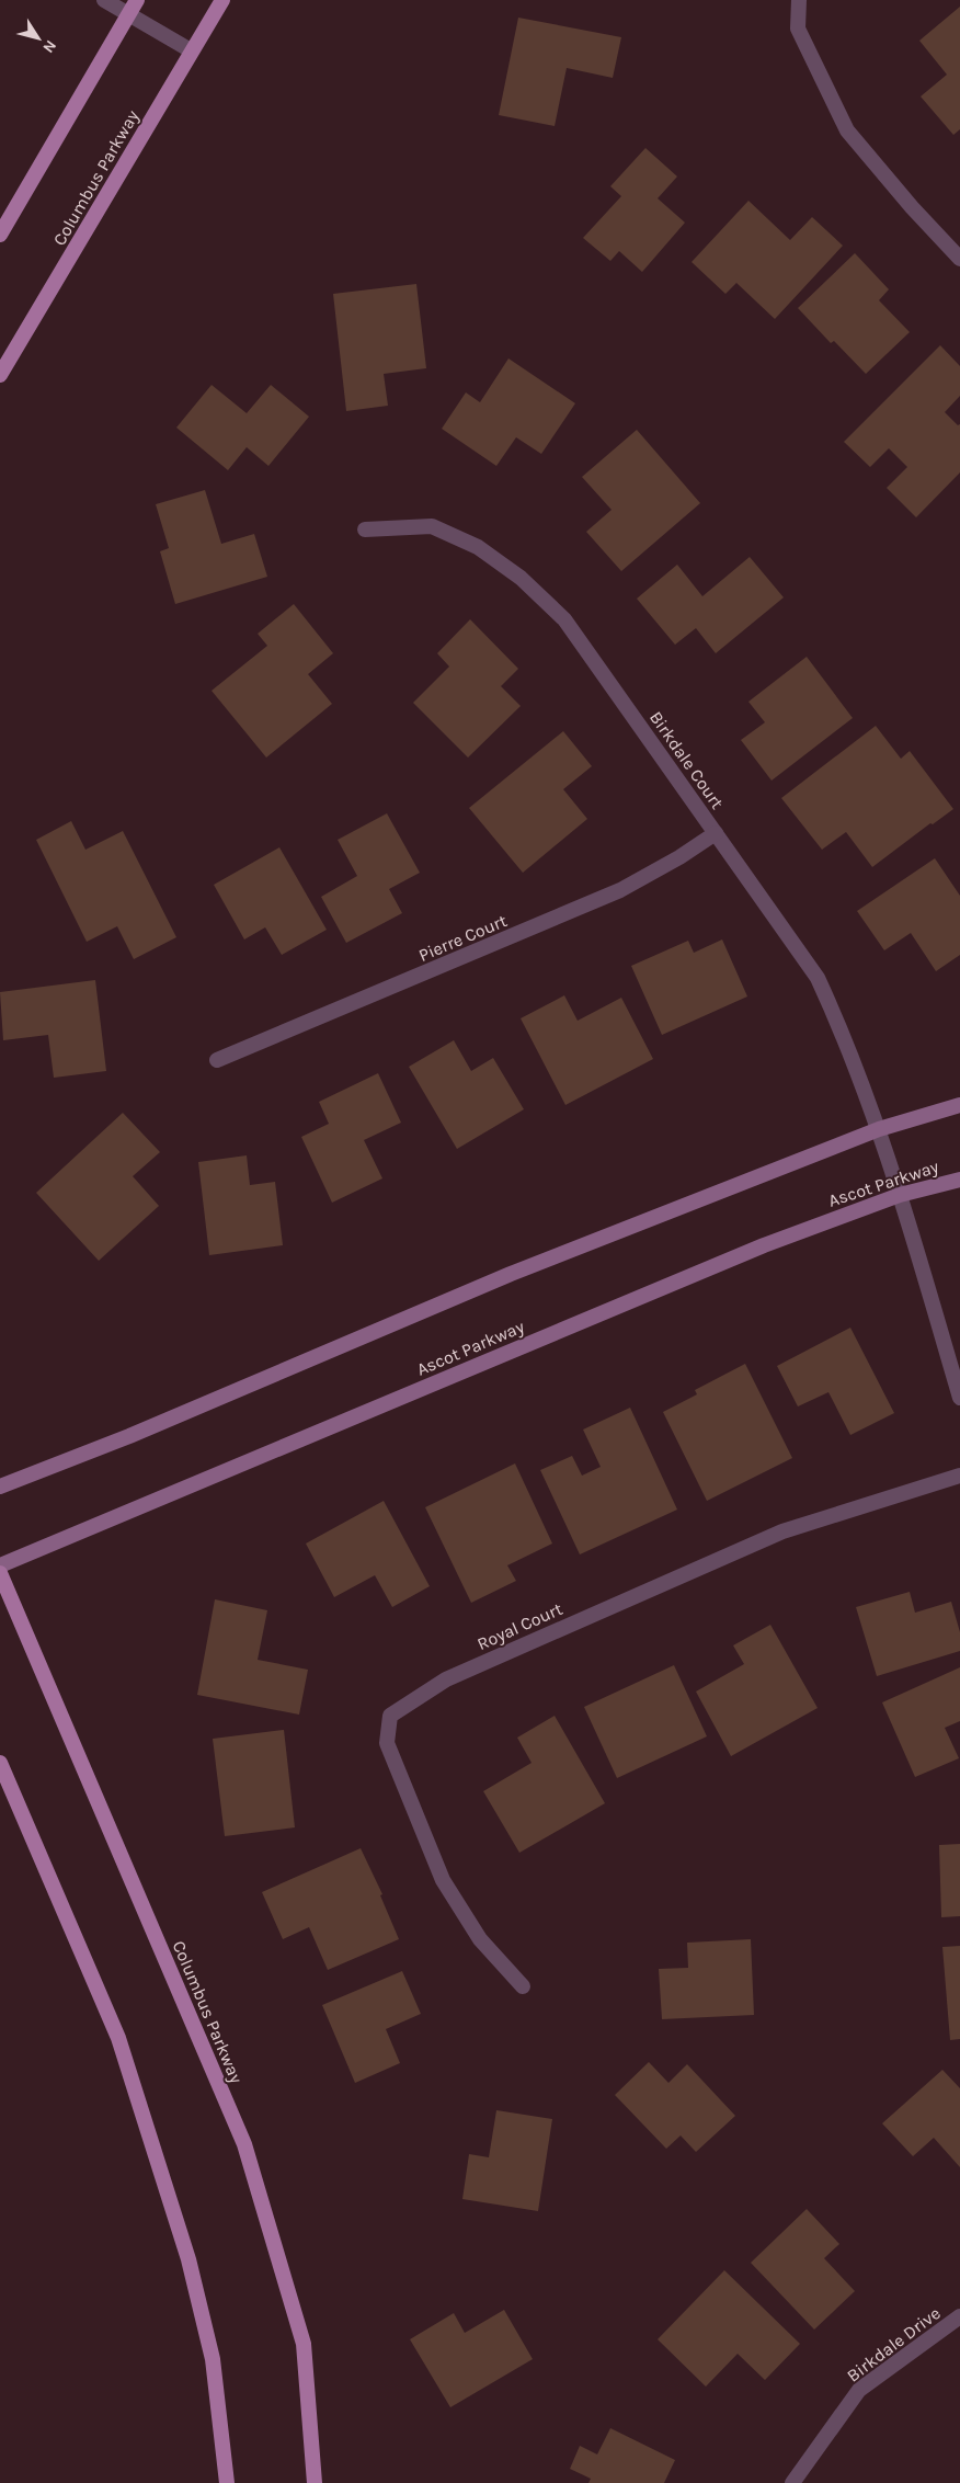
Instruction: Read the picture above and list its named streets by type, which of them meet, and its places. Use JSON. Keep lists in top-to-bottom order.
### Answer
{
  "streets": {
    "main road": ["Columbus Parkway", "Ascot Parkway"],
    "street": [
      "Birkdale Court",
      "Pierre Court",
      "Royal Court",
      "Birkdale Drive"
    ]
  },
  "crossings": [
    ["Birkdale Court", "Pierre Court"]
  ],
  "north": "bottom right"
}
